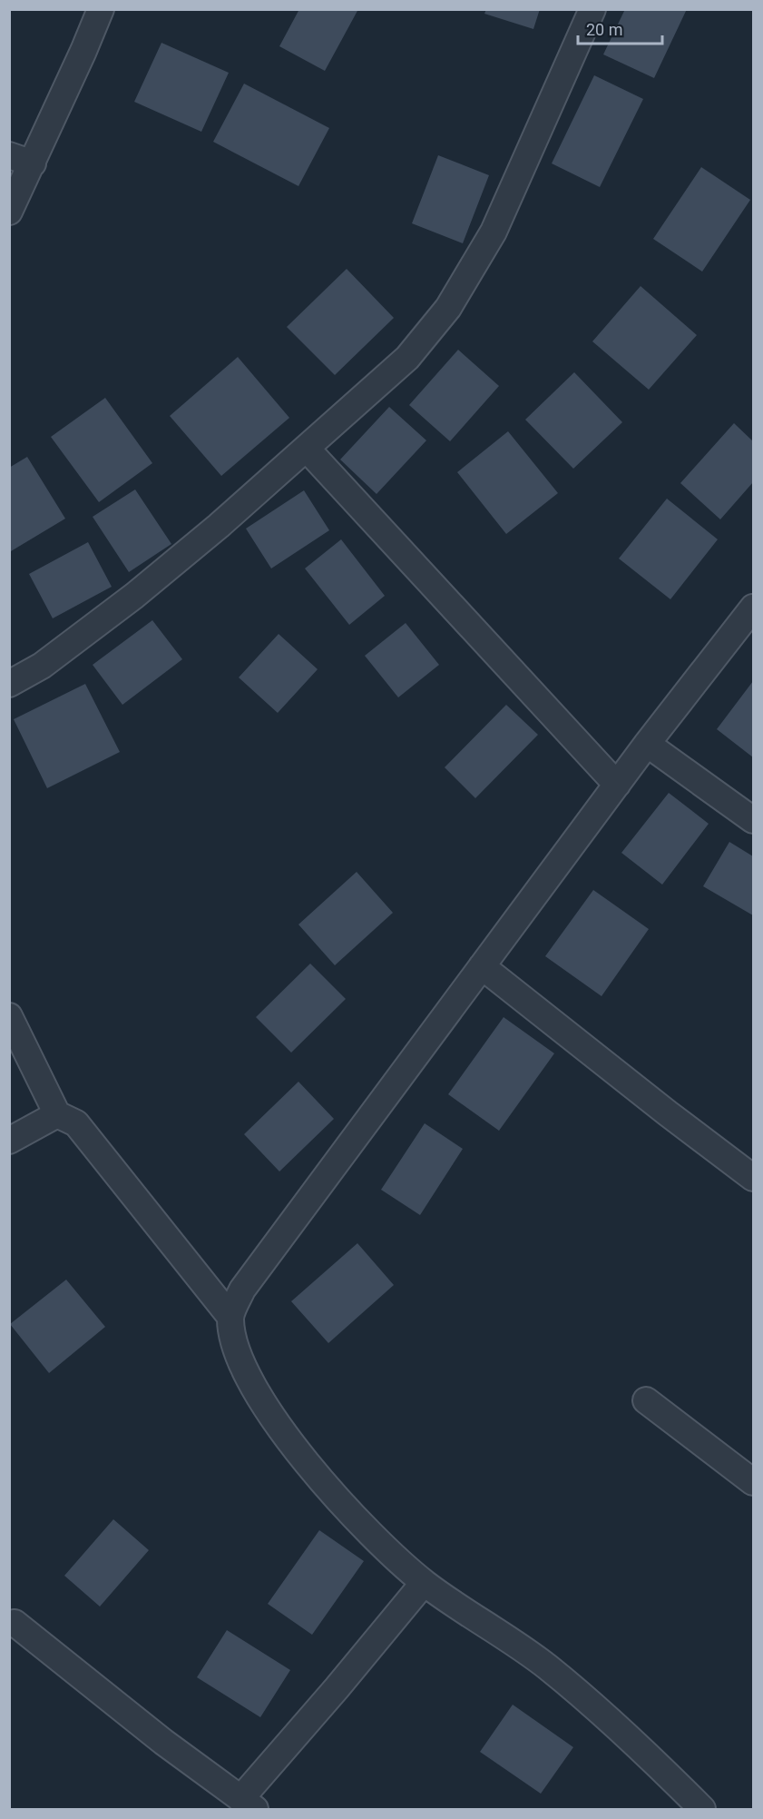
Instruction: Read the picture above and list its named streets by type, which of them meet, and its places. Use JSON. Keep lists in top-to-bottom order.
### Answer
{
  "scale_bar": "20 m"
}
